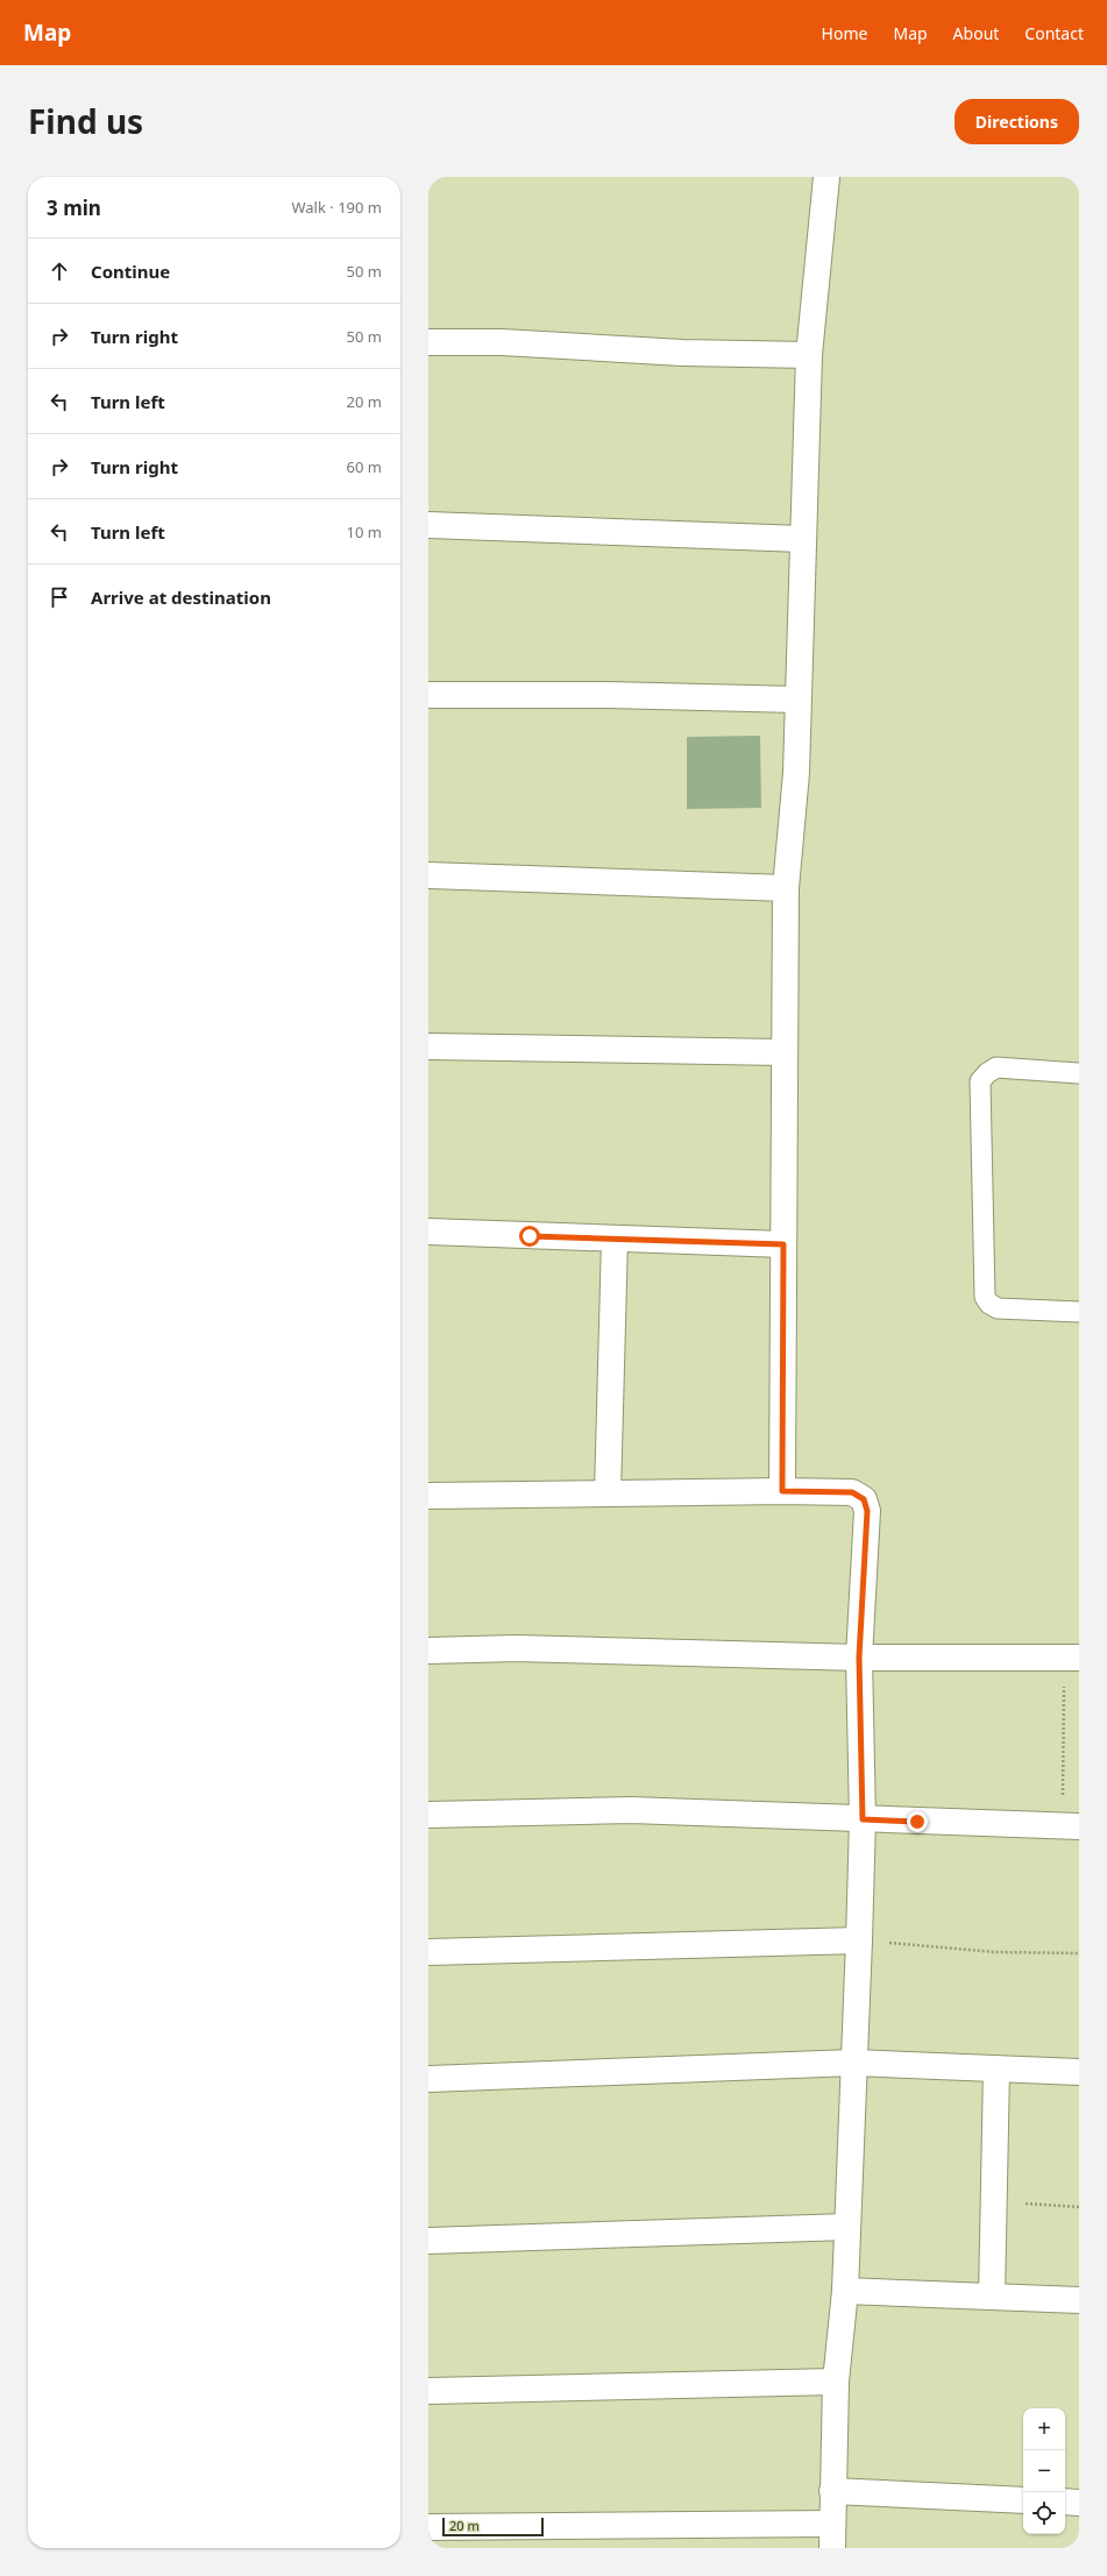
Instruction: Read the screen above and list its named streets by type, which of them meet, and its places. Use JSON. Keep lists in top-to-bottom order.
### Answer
{
  "scale_bar": "20 m",
  "page": {
    "header": "Map",
    "nav": [
      "Home",
      "Map",
      "About",
      "Contact"
    ],
    "title": "Find us",
    "buttons": "Directions",
    "heading": ["3 min", "Walk · 190 m"],
    "list": [
      ["Continue", "50 m"],
      ["Turn right", "50 m"],
      ["Turn left", "20 m"],
      ["Turn right", "60 m"],
      ["Turn left", "10 m"],
      "Arrive at destination"
    ],
    "map_buttons": ["+", "−"],
    "scale": "20 m"
  }
}
